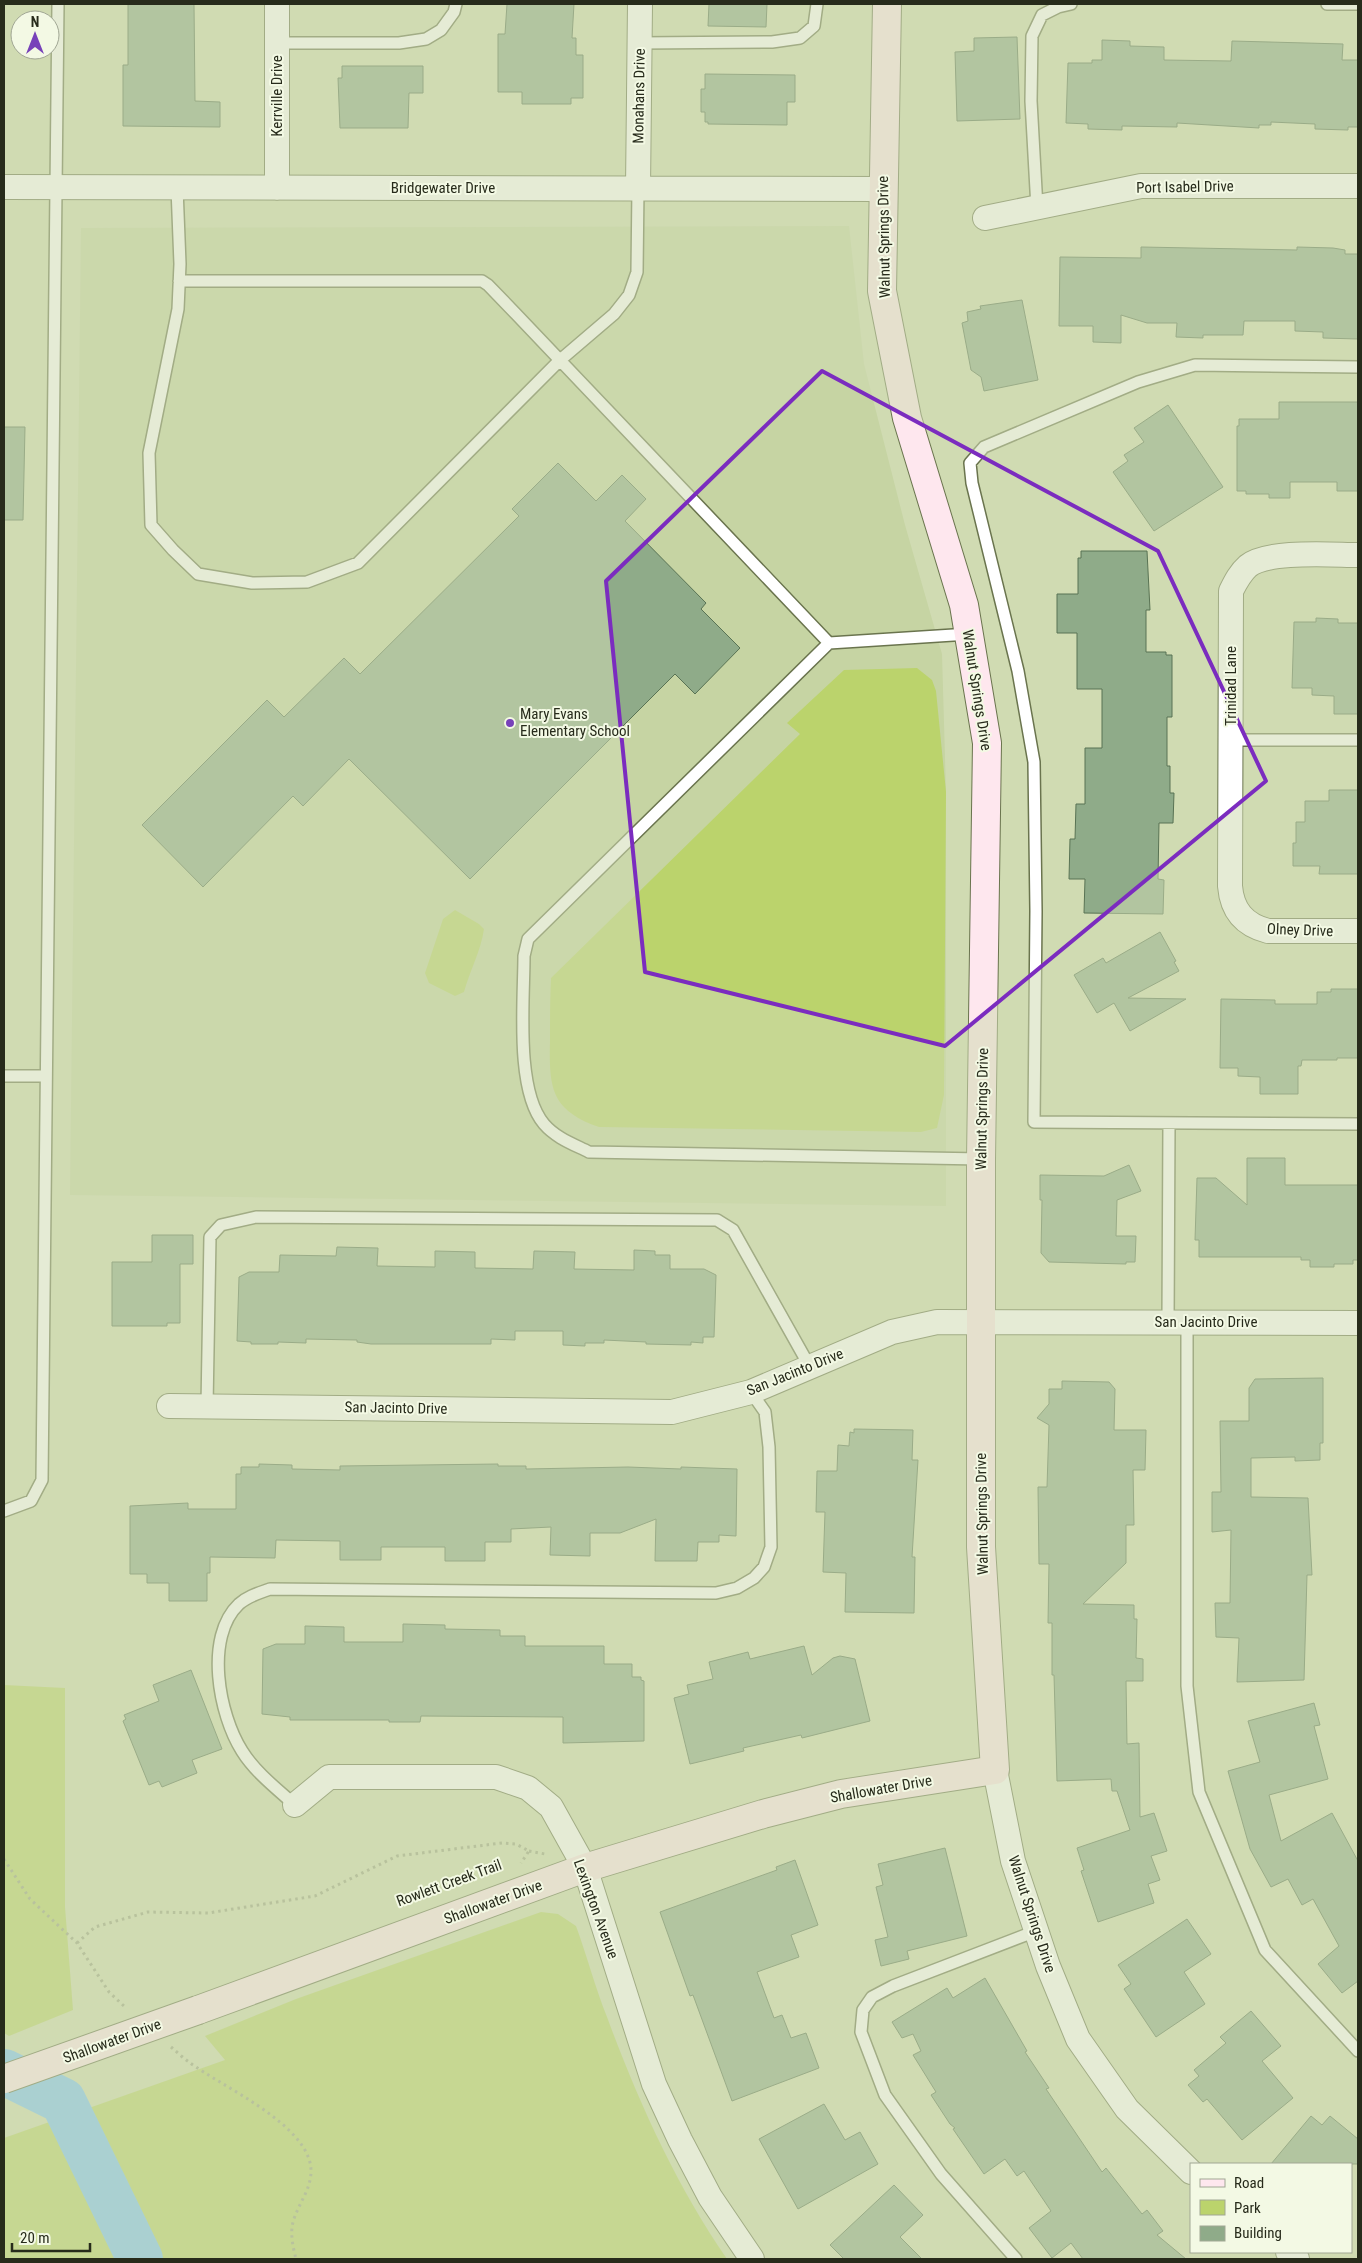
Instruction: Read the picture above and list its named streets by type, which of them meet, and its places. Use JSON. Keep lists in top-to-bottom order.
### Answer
{
  "streets": {
    "street": [
      "Kerrville Drive",
      "Monahans Drive",
      "Port Isabel Drive",
      "Bridgewater Drive",
      "Walnut Springs Drive",
      "Trinidad Lane",
      "Olney Drive",
      "San Jacinto Drive",
      "Shallowater Drive",
      "Lexington Avenue"
    ],
    "path": ["Rowlett Creek Trail"]
  },
  "crossings": [
    ["Kerrville Drive", "Bridgewater Drive"],
    ["Monahans Drive", "Bridgewater Drive"],
    ["Bridgewater Drive", "Walnut Springs Drive"],
    ["Walnut Springs Drive", "San Jacinto Drive"],
    ["Walnut Springs Drive", "Shallowater Drive"],
    ["Trinidad Lane", "Olney Drive"],
    ["Shallowater Drive", "Lexington Avenue"]
  ],
  "places": ["Mary Evans Elementary School"],
  "legend": ["Road", "Park", "Building"],
  "scale_bar": "20 m",
  "north": "top"
}
